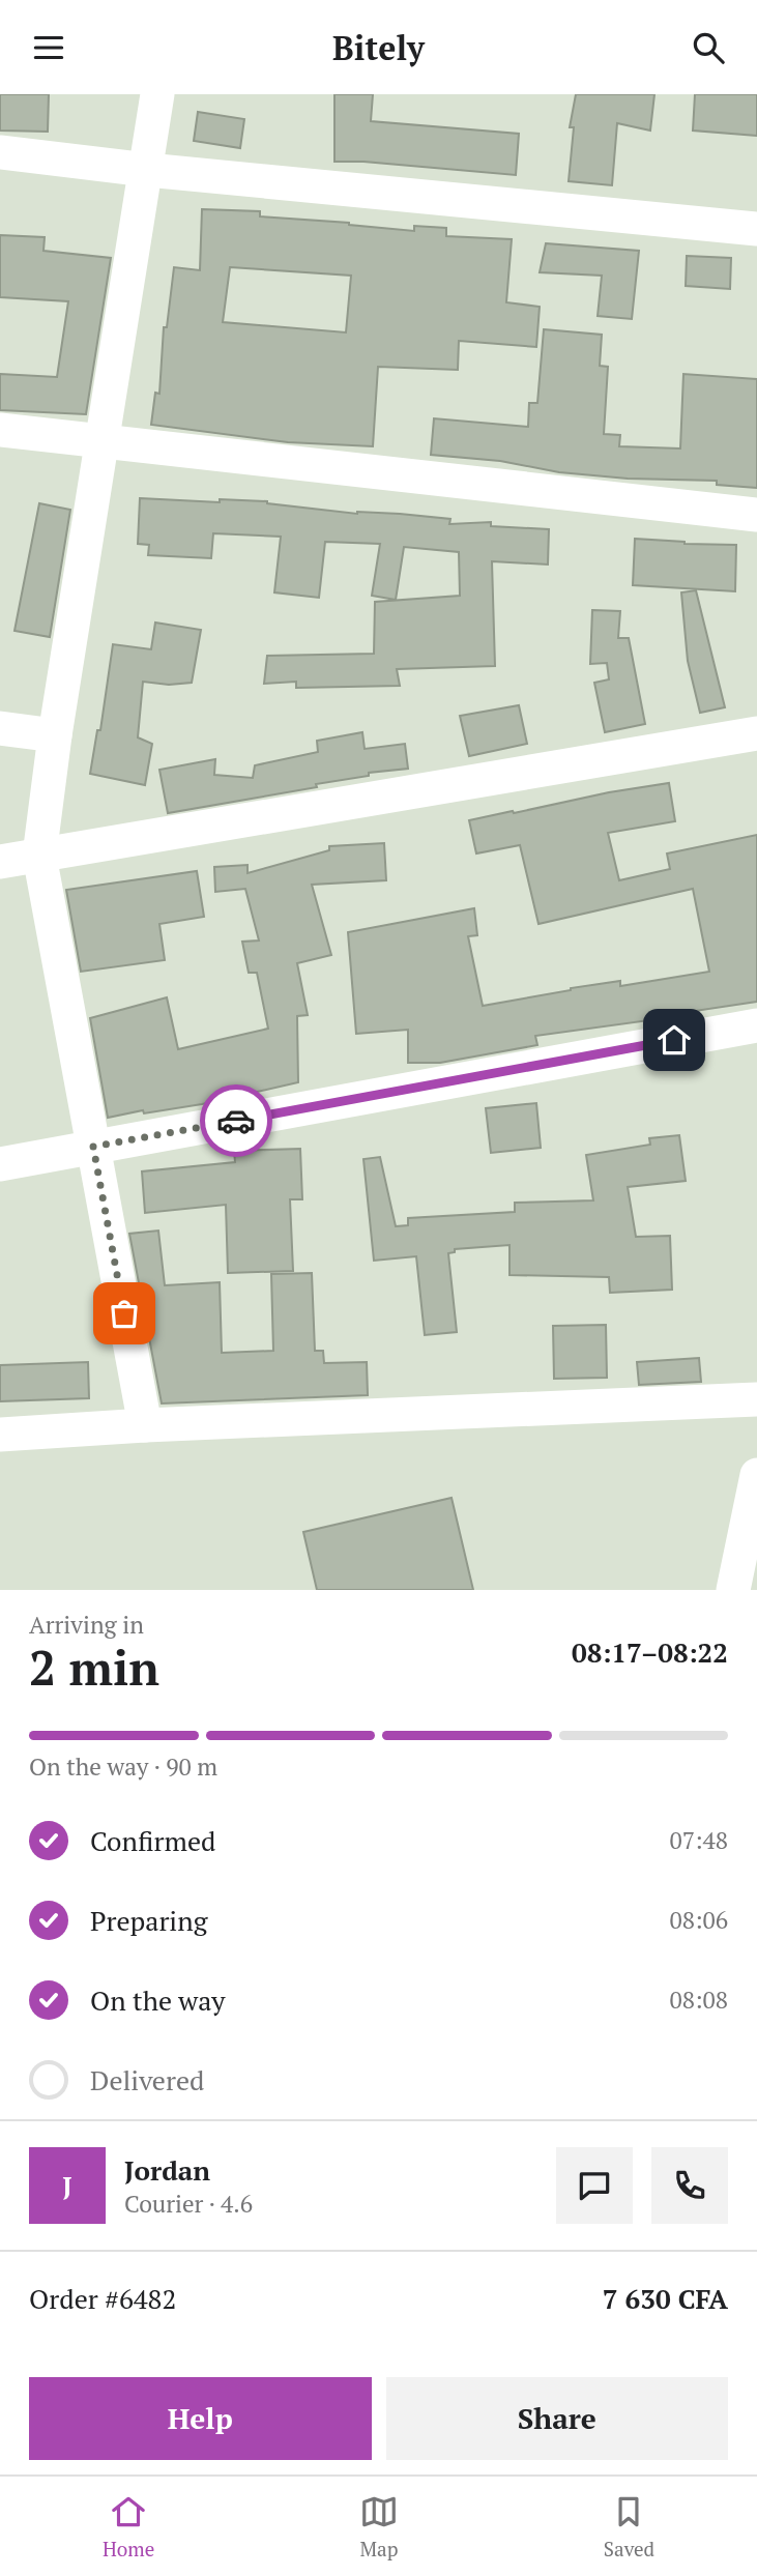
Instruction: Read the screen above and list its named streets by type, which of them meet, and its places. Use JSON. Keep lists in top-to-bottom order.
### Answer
{
  "page": {
    "header": "Bitely",
    "heading": ["2 min", "Arriving in", "08:17–08:22"],
    "panel": [
      "Jordan",
      "Courier · 4.6",
      "Order #6482",
      "7 630 CFA"
    ],
    "bar": "On the way · 90 m",
    "list": [
      ["Confirmed", "07:48"],
      ["Preparing", "08:06"],
      ["On the way", "08:08"],
      "Delivered"
    ],
    "round": "J",
    "buttons": ["Help", "Share"],
    "tabs": ["Home", "Map", "Saved"]
  }
}
